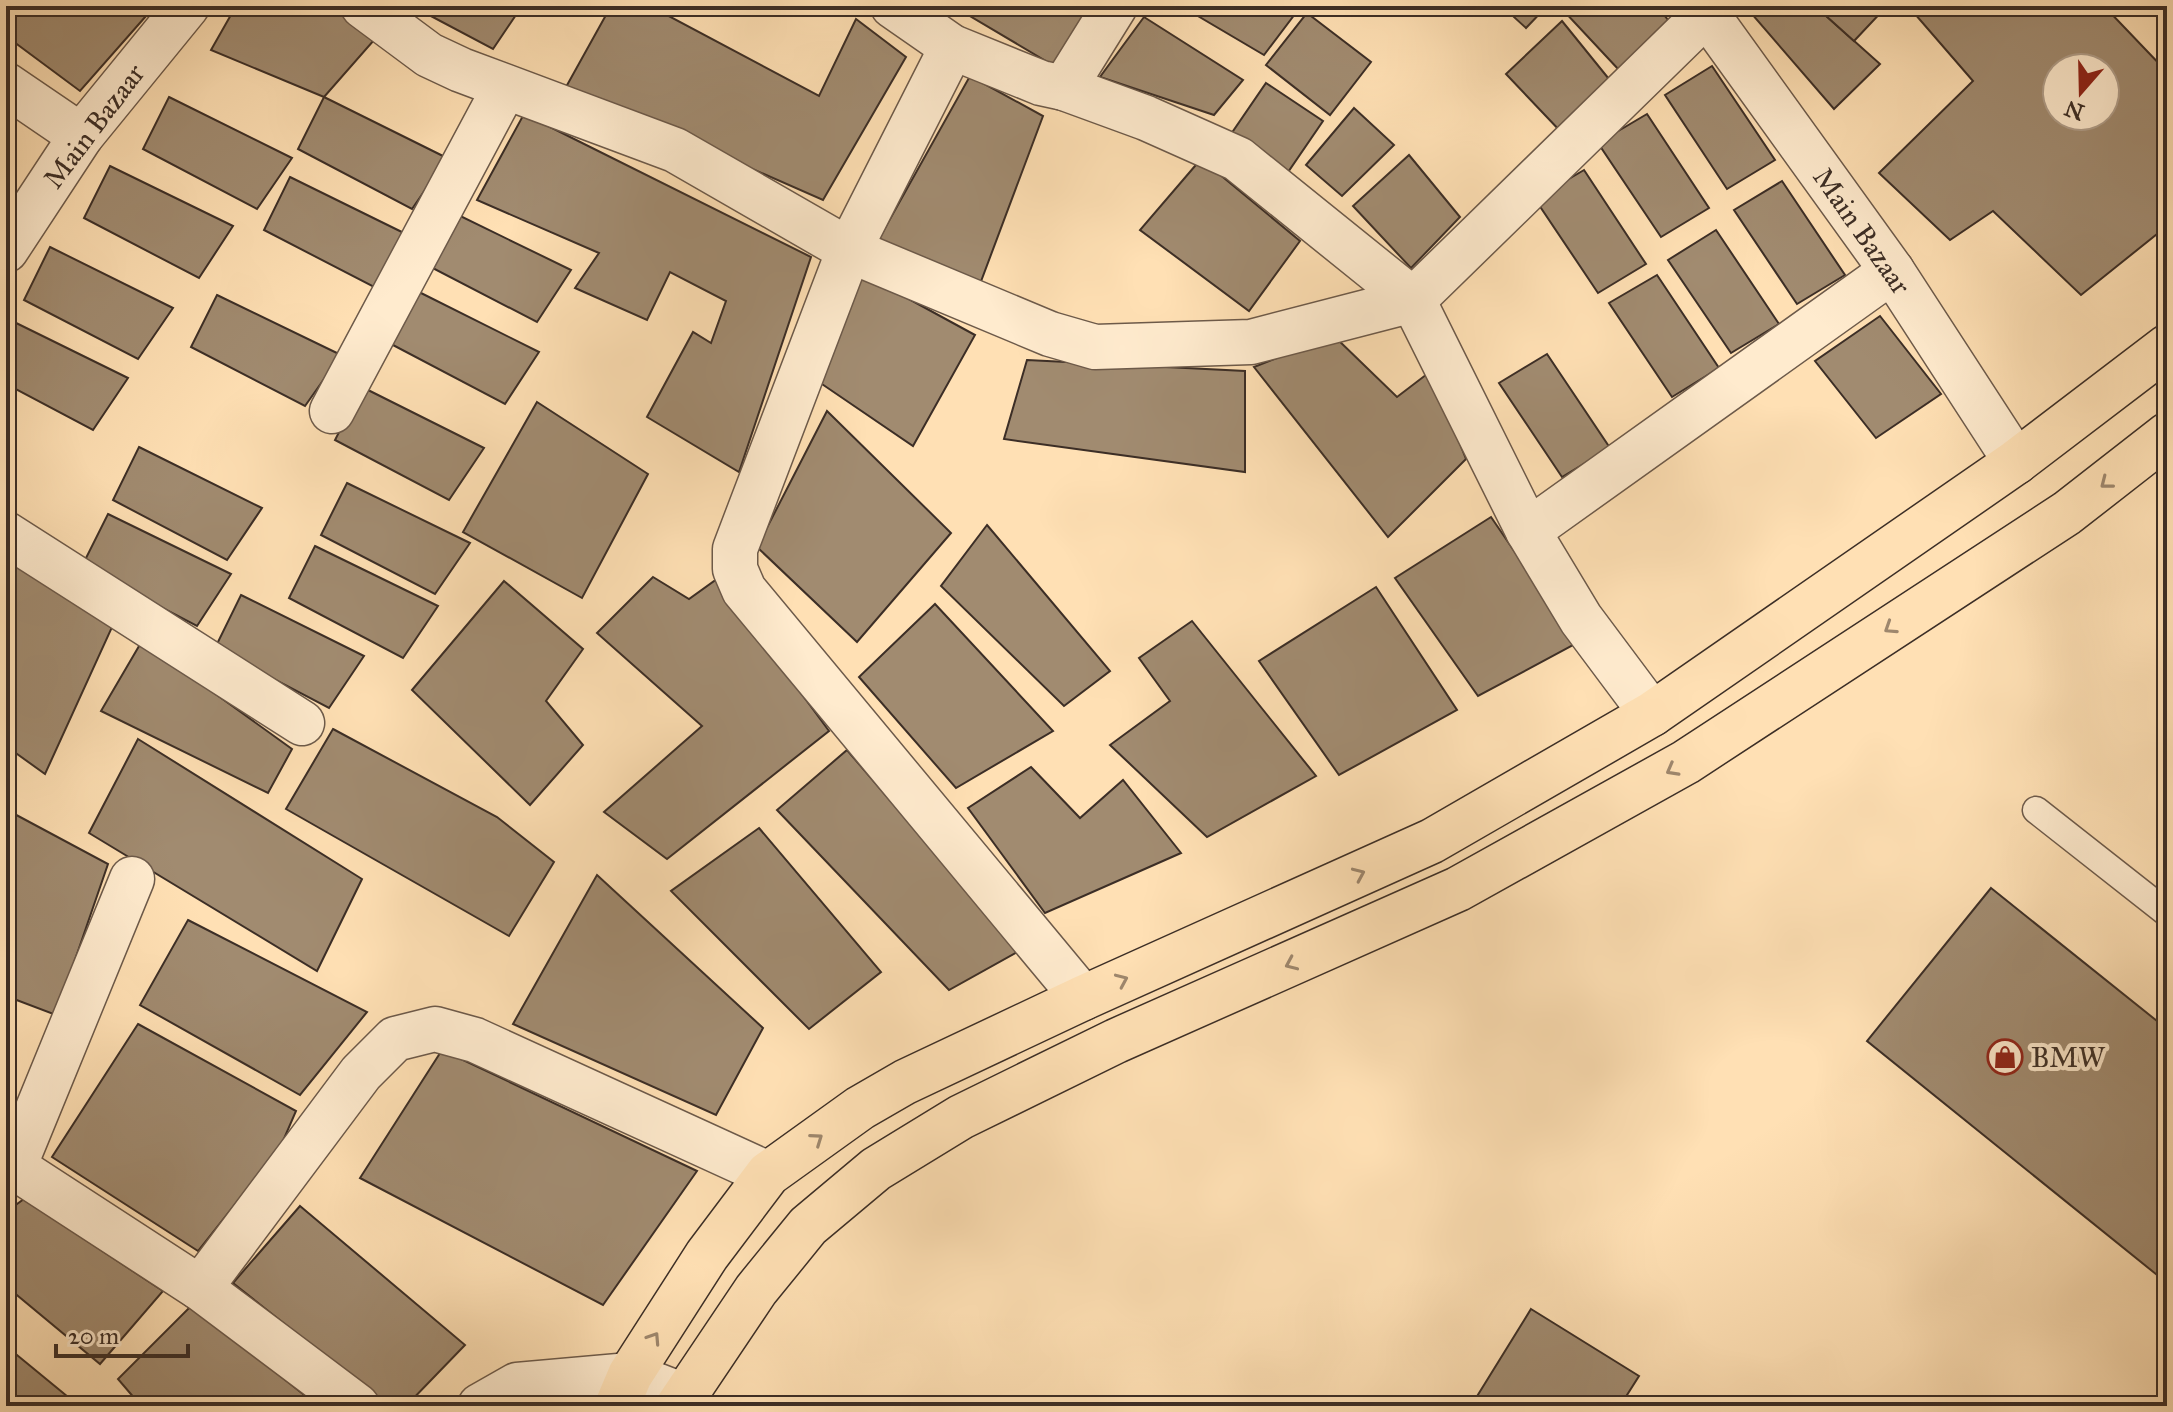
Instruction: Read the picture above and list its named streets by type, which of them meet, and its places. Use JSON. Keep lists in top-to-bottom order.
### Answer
{
  "streets": {
    "street": ["Main Bazaar"]
  },
  "places": {
    "shop": ["BMW"]
  },
  "scale_bar": "20 m",
  "north": "bottom"
}
